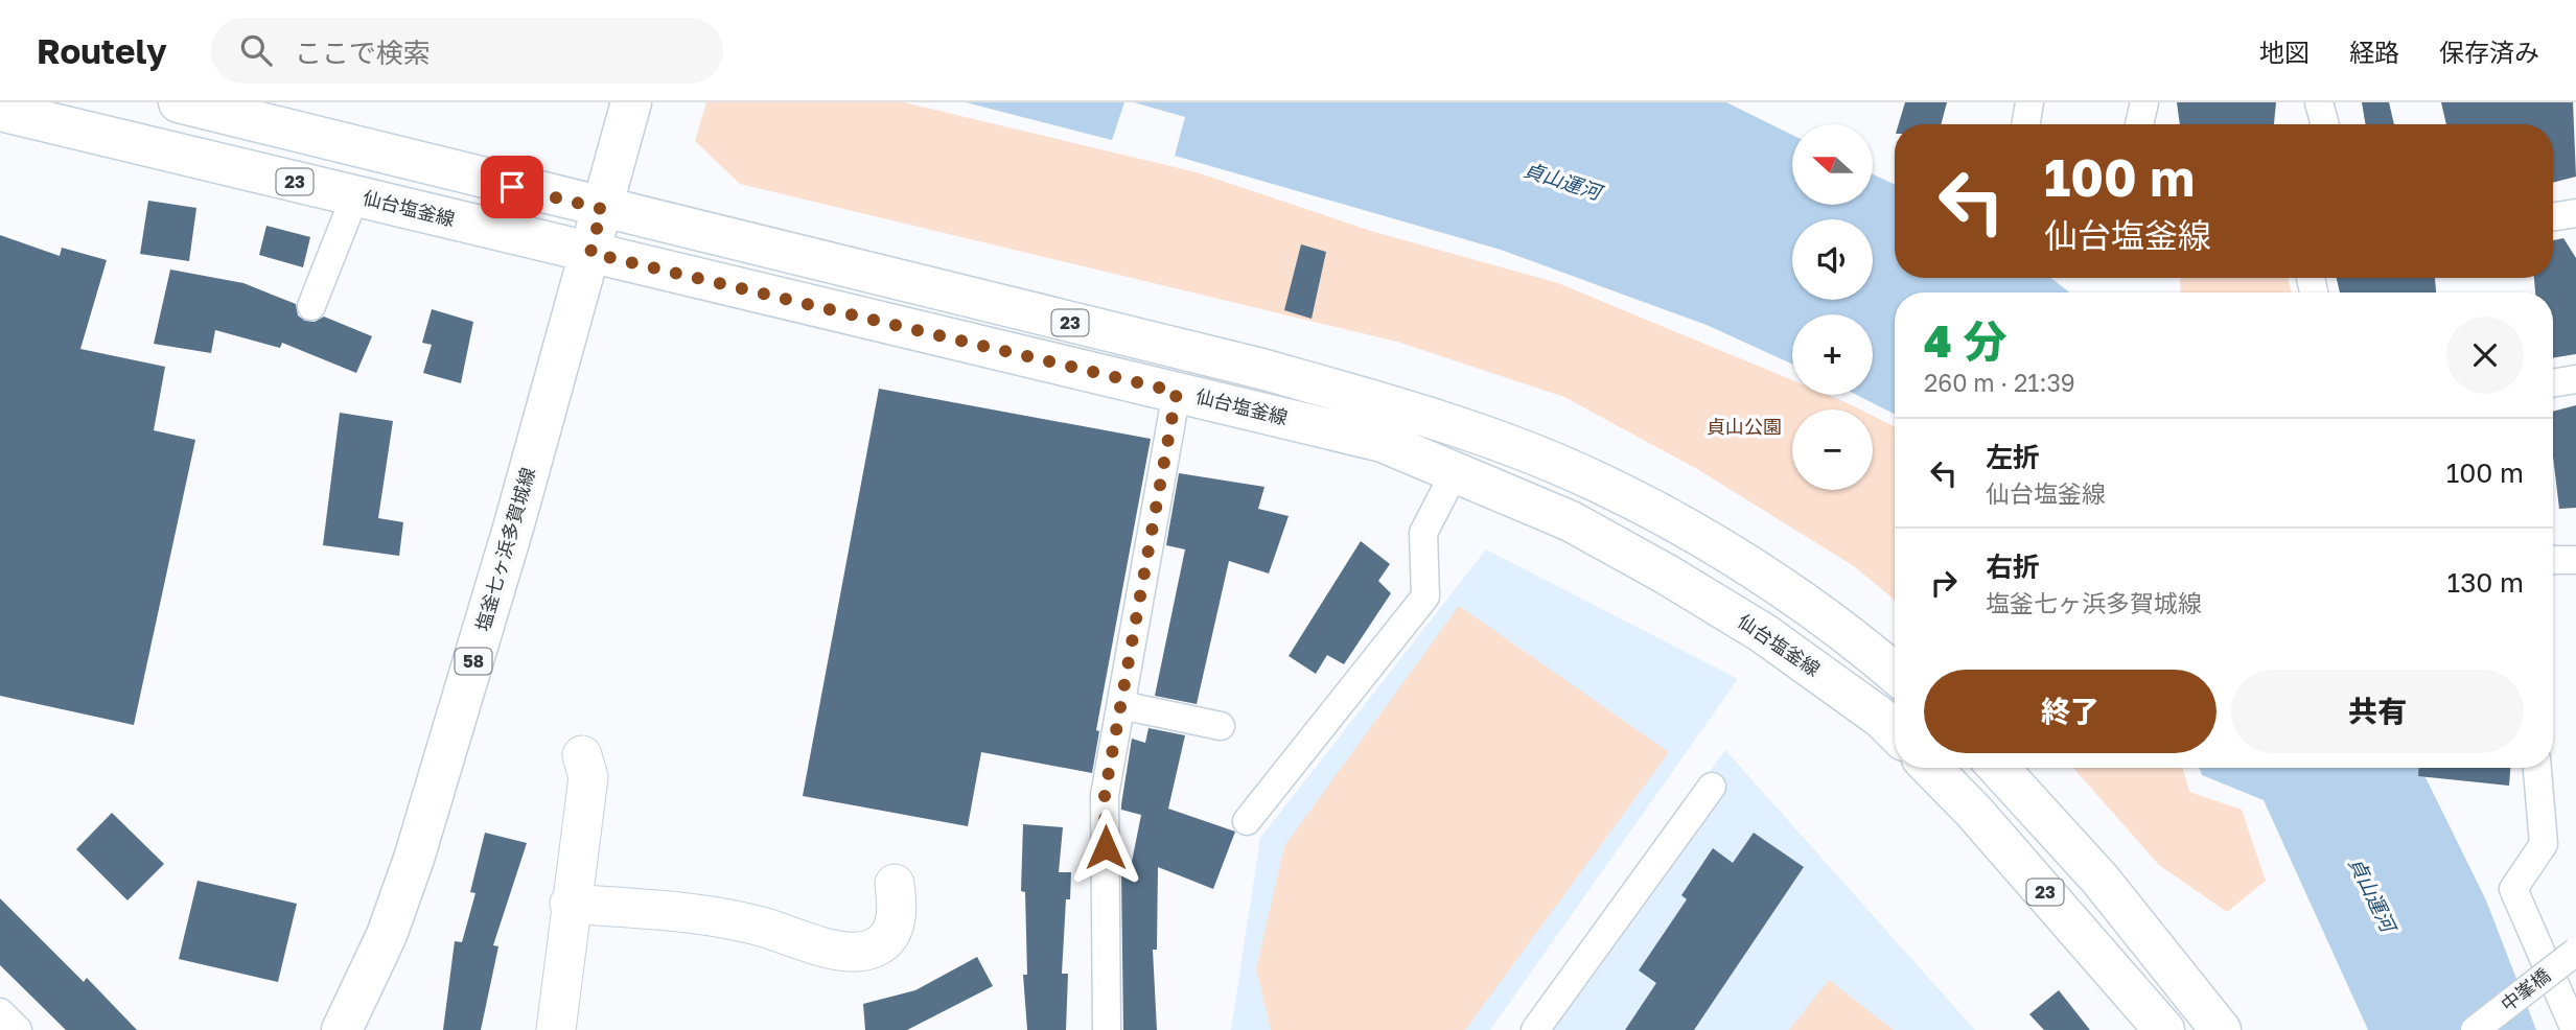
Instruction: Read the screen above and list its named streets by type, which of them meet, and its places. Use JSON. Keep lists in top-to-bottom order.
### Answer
{
  "streets": {
    "main road": [
      "23",
      "仙台塩釜線",
      "塩釜七ヶ浜多賀城線",
      "58"
    ],
    "street": ["中峯橋"]
  },
  "crossings": [
    ["23", "塩釜七ヶ浜多賀城線"],
    ["仙台塩釜線", "塩釜七ヶ浜多賀城線"]
  ],
  "water": ["貞山運河"],
  "parks": ["貞山公園"],
  "north": "left",
  "page": {
    "header": "Routely",
    "search": "ここで検索",
    "nav": ["地図", "経路", "保存済み"],
    "map_buttons": ["+", "−"],
    "turn": ["100 m", "仙台塩釜線"],
    "heading": ["4 分", "260 m · 21:39"],
    "list": [
      {
        "name": "左折",
        "note": "仙台塩釜線",
        "value": "100 m"
      },
      {
        "name": "右折",
        "note": "塩釜七ヶ浜多賀城線",
        "value": "130 m"
      }
    ],
    "buttons": ["終了", "共有"]
  }
}
